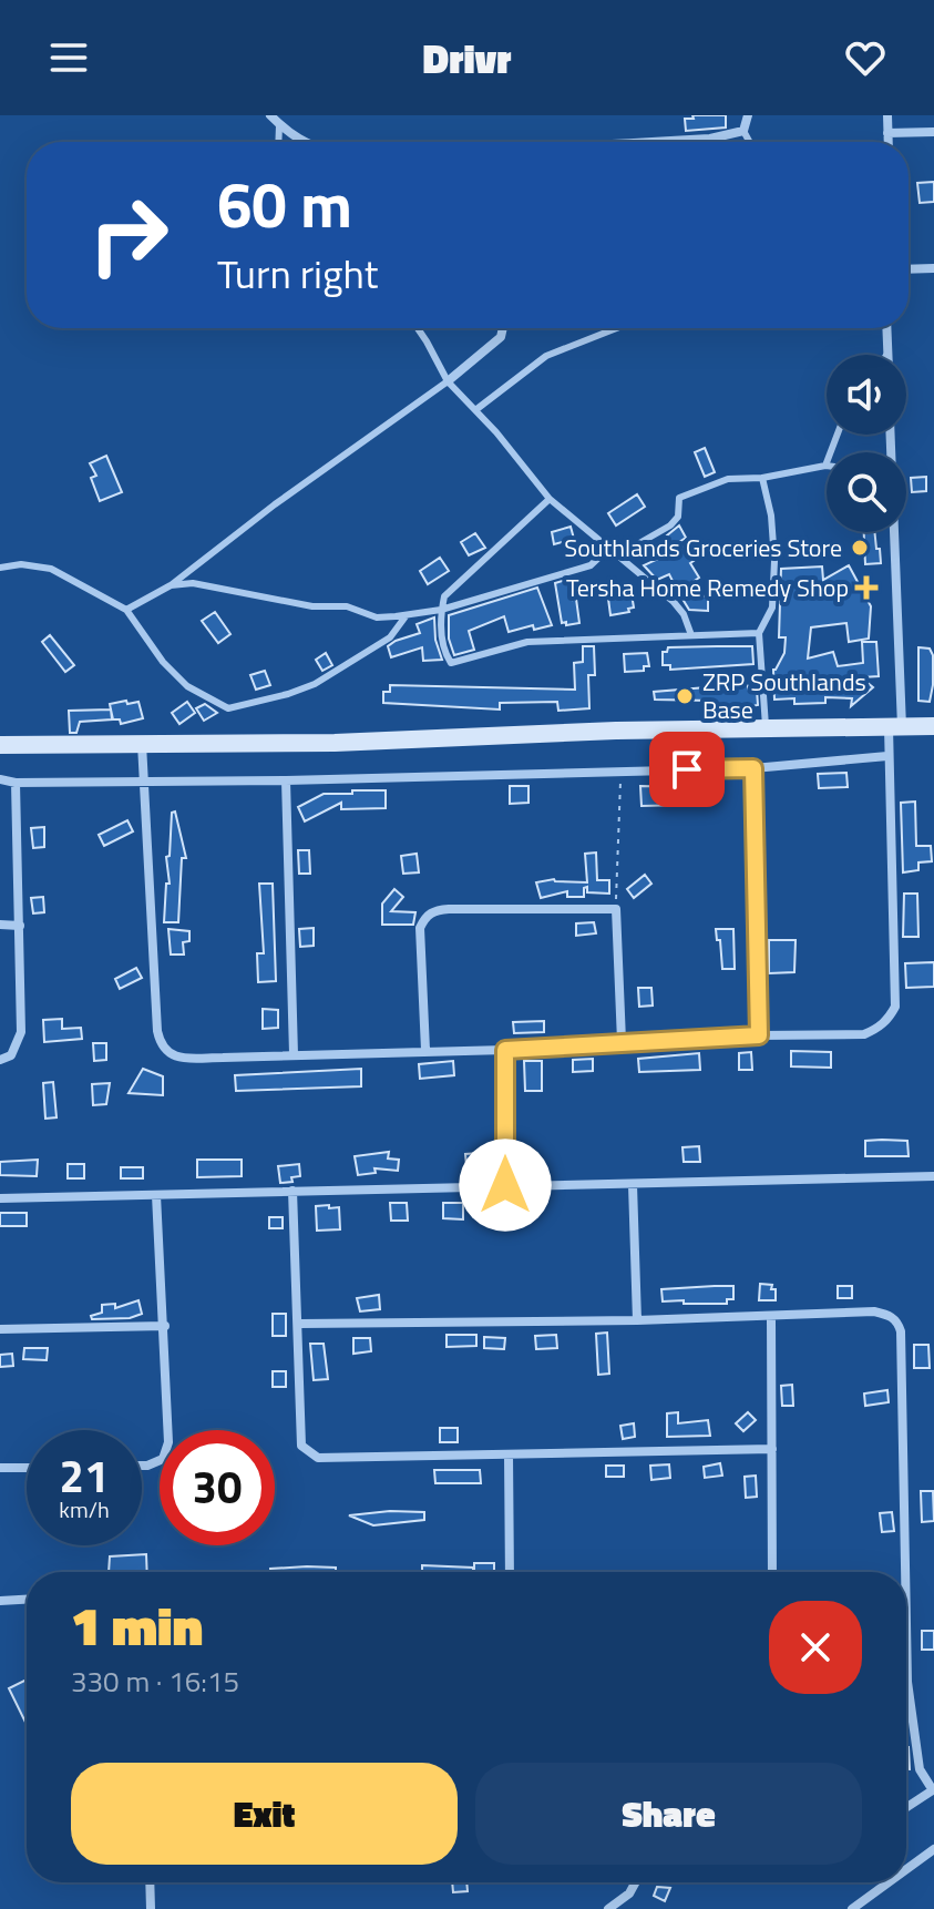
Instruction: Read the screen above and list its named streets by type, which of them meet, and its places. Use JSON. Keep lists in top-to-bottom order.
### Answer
{
  "places": {
    "other": ["Southlands Groceries Store", "ZRP Southlands Base"],
    "health": ["Tersha Home Remedy Shop"]
  },
  "page": {
    "header": "Drivr",
    "turn": ["60 m", "Turn right"],
    "speed": "21 km/h",
    "limit": "30",
    "heading": ["1 min", "330 m · 16:15"],
    "buttons": ["Exit", "Share"]
  }
}
